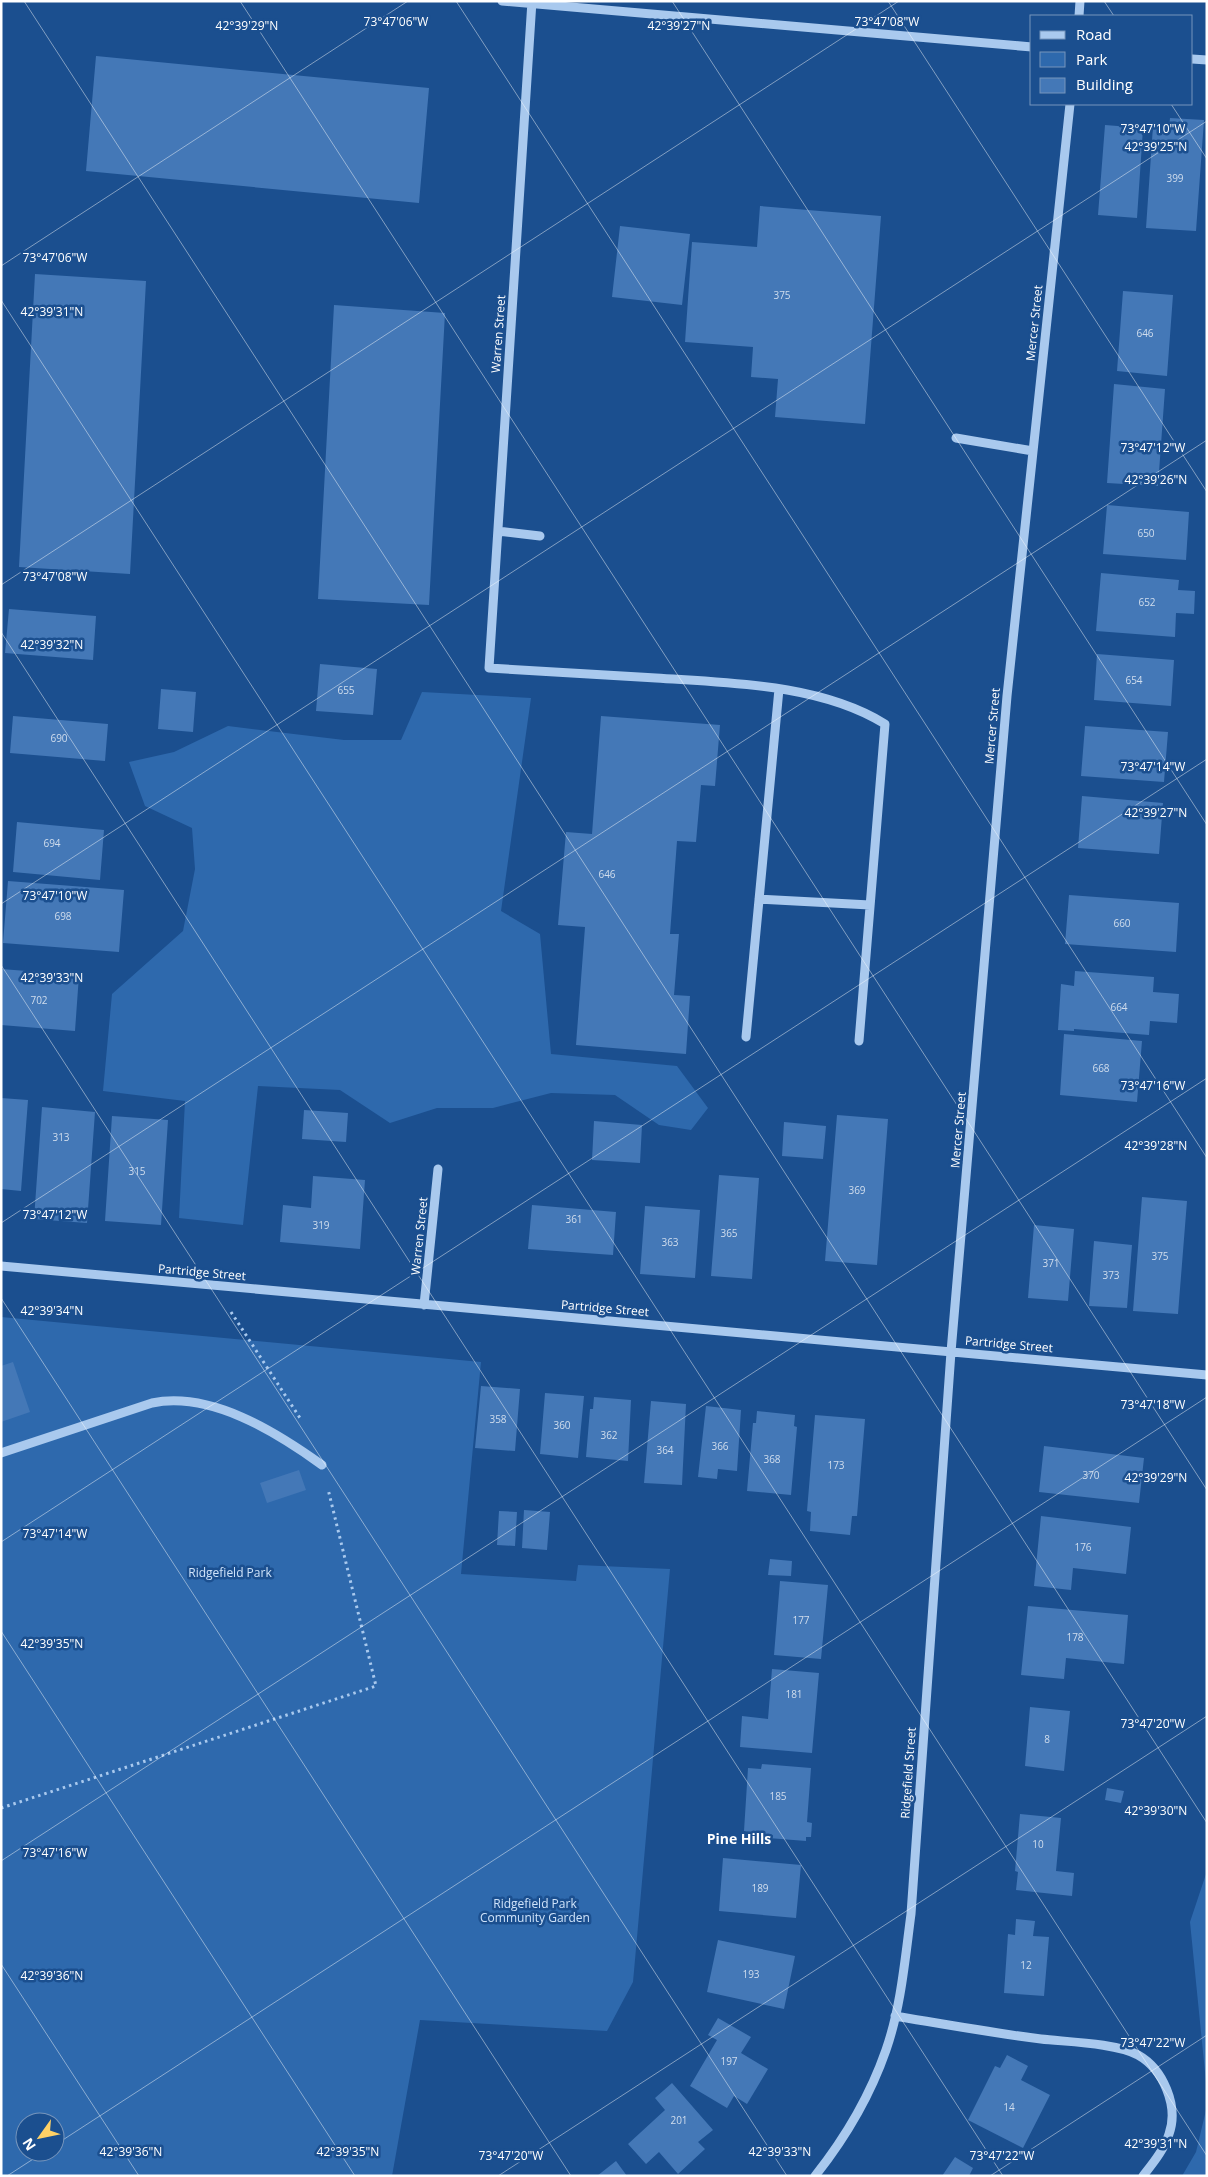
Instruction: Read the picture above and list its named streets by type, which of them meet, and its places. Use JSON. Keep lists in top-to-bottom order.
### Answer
{
  "streets": {
    "street": [
      "Mercer Street",
      "Warren Street",
      "Partridge Street",
      "Ridgefield Street"
    ]
  },
  "crossings": [
    ["Mercer Street", "Partridge Street"],
    ["Mercer Street", "Ridgefield Street"],
    ["Warren Street", "Partridge Street"],
    ["Partridge Street", "Ridgefield Street"]
  ],
  "districts": ["Pine Hills"],
  "parks": ["Ridgefield Park", "Ridgefield Park Community Garden"],
  "house_numbers": [
    "399",
    "375",
    "646",
    "650",
    "652",
    "654",
    "655",
    "690",
    "694",
    "646",
    "698",
    "660",
    "702",
    "664",
    "668",
    "313",
    "315",
    "369",
    "361",
    "319",
    "365",
    "363",
    "375",
    "371",
    "373",
    "358",
    "360",
    "362",
    "366",
    "364",
    "368",
    "173",
    "370",
    "176",
    "177",
    "178",
    "181",
    "8",
    "185",
    "10",
    "189",
    "12",
    "193",
    "197",
    "14",
    "201"
  ],
  "legend": ["Road", "Park", "Building"],
  "north": "bottom left",
  "coordinates": [
    "73°47'06\"W",
    "73°47'08\"W",
    "42°39'29\"N",
    "42°39'27\"N",
    "73°47'10\"W",
    "42°39'25\"N",
    "42°39'31\"N",
    "73°47'12\"W",
    "42°39'26\"N",
    "42°39'32\"N",
    "73°47'14\"W",
    "42°39'33\"N",
    "73°47'16\"W",
    "42°39'28\"N",
    "42°39'34\"N",
    "73°47'18\"W",
    "42°39'35\"N",
    "73°47'20\"W",
    "42°39'30\"N",
    "42°39'36\"N",
    "73°47'22\"W"
  ]
}
